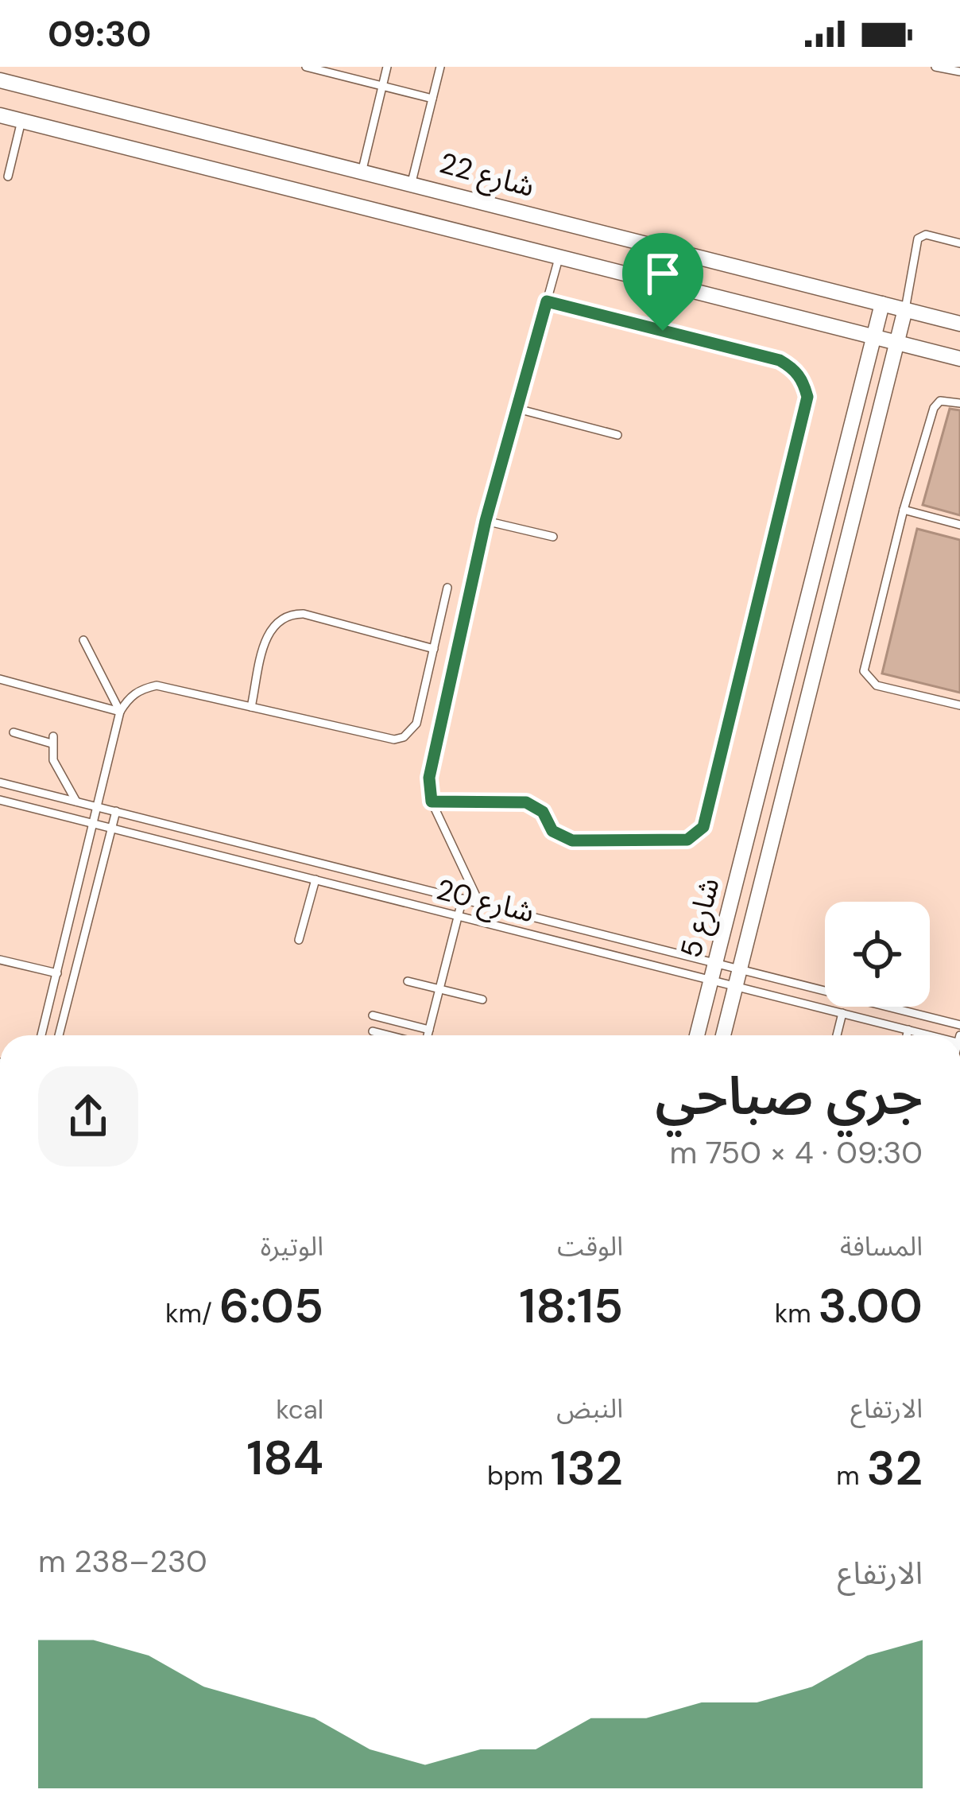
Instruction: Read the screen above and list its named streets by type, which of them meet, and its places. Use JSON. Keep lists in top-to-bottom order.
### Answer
{
  "streets": {
    "street": ["شارع 22", "شارع 5"],
    "lane": ["شارع 20"]
  },
  "crossings": [
    ["شارع 22", "شارع 5"],
    ["شارع 20", "شارع 5"]
  ],
  "page": {
    "status": "09:30",
    "heading": ["جري صباحي", "09:30 · 4 × 750 m"],
    "stats": [
      ["المسافة", "3.00 km"],
      ["الوقت", "18:15"],
      ["الوتيرة", "6:05 /km"],
      ["الارتفاع", "32 m"],
      ["النبض", "132 bpm"],
      ["kcal", "184"]
    ],
    "chart": ["الارتفاع", "230–238 m"]
  }
}
